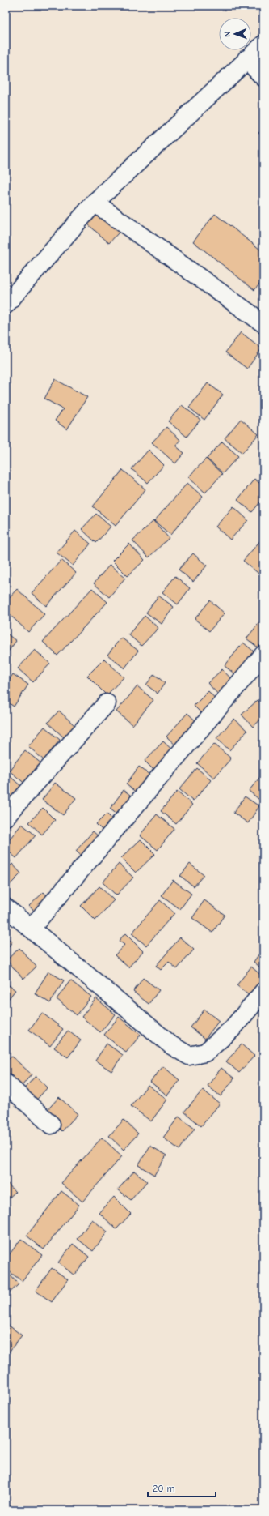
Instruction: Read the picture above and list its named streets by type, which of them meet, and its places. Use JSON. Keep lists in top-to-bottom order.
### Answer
{
  "scale_bar": "20 m",
  "north": "left"
}
